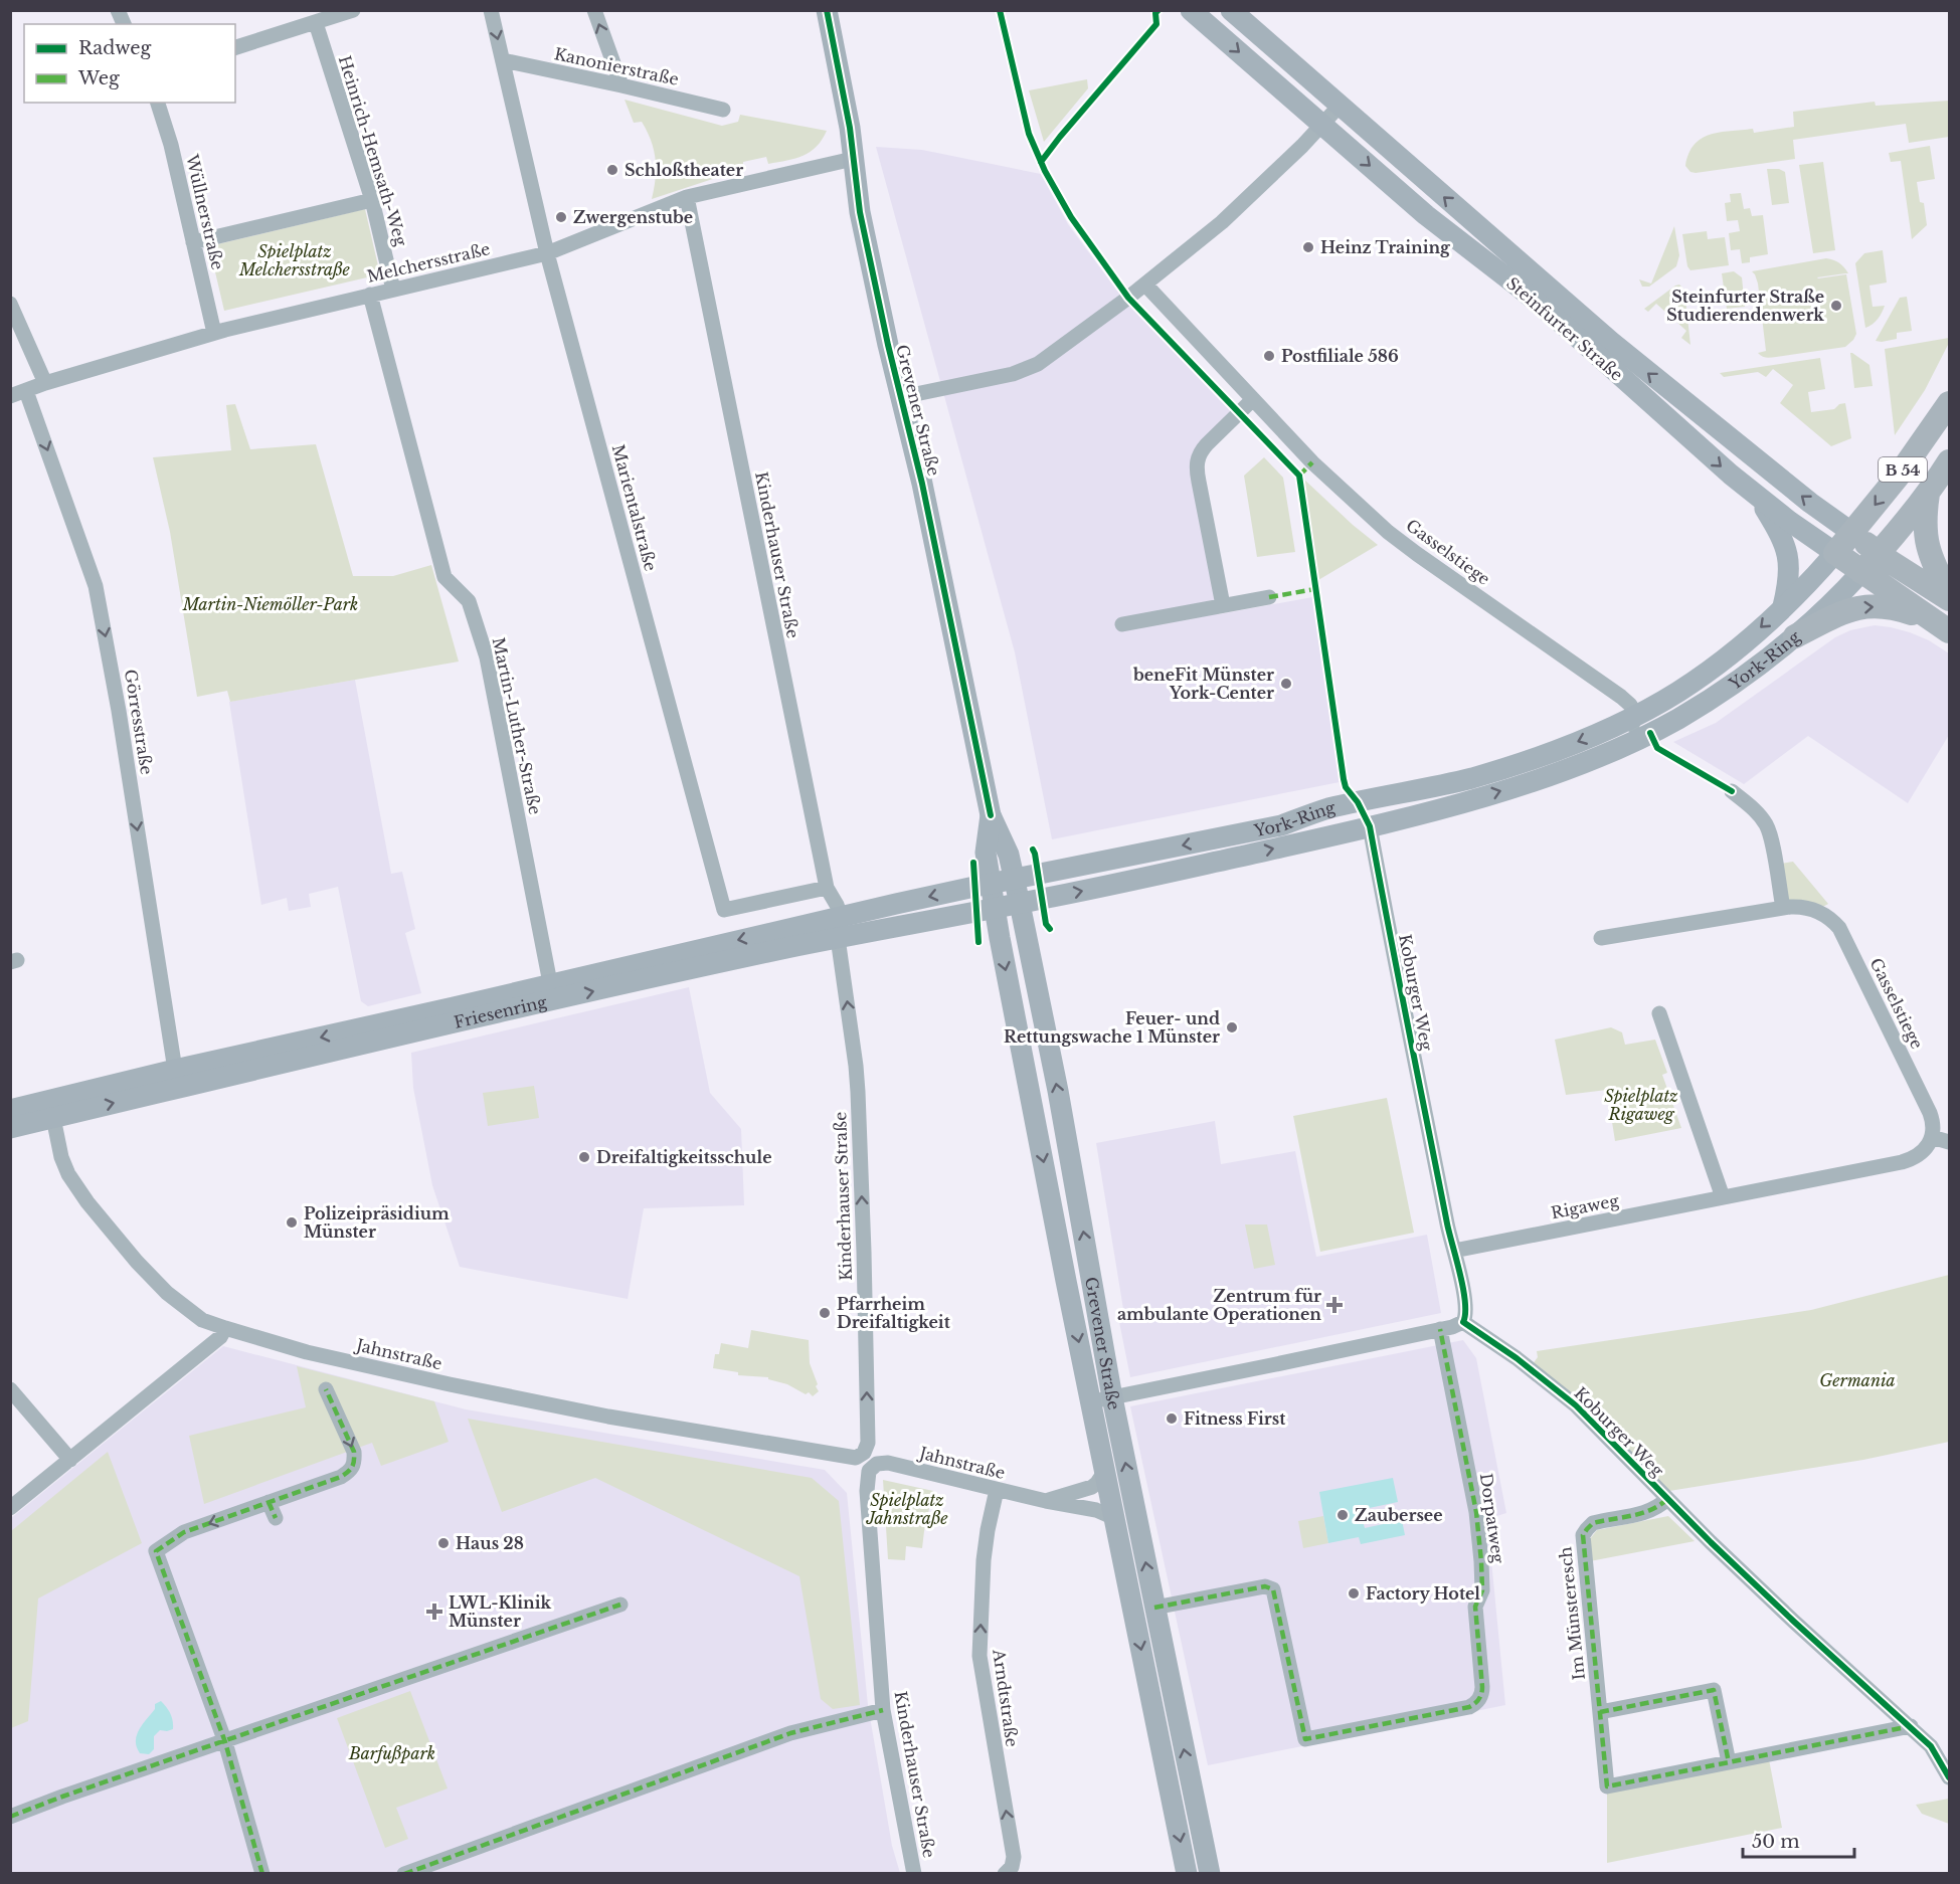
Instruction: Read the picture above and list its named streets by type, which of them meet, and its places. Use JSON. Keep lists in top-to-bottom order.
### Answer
{
  "streets": {
    "main road": [
      "Steinfurter Straße",
      "Grevener Straße",
      "B 54",
      "York-Ring",
      "Friesenring"
    ],
    "street": [
      "Kanonierstraße",
      "Heinrich-Hemsath-Weg",
      "Wüllnerstraße",
      "Melchersstraße",
      "Marientalstraße",
      "Gasselstiege",
      "Kinderhauser Straße",
      "Görresstraße",
      "Martin-Luther-Straße",
      "Koburger Weg",
      "Rigaweg",
      "Jahnstraße",
      "Dorpatweg",
      "Im Münsteresch",
      "Arndtstraße"
    ]
  },
  "crossings": [
    ["Kanonierstraße", "Marientalstraße"],
    ["Heinrich-Hemsath-Weg", "Melchersstraße"],
    ["Wüllnerstraße", "Melchersstraße"],
    ["Melchersstraße", "Grevener Straße"],
    ["Melchersstraße", "Marientalstraße"],
    ["Melchersstraße", "Kinderhauser Straße"],
    ["Melchersstraße", "Görresstraße"],
    ["Melchersstraße", "Martin-Luther-Straße"],
    ["Steinfurter Straße", "B 54"],
    ["Steinfurter Straße", "York-Ring"],
    ["Grevener Straße", "York-Ring"],
    ["Grevener Straße", "Friesenring"],
    ["Grevener Straße", "Jahnstraße"],
    ["Grevener Straße", "Dorpatweg"],
    ["B 54", "York-Ring"],
    ["Marientalstraße", "Kinderhauser Straße"],
    ["Gasselstiege", "York-Ring"],
    ["Gasselstiege", "Rigaweg"],
    ["Kinderhauser Straße", "Friesenring"],
    ["Kinderhauser Straße", "Jahnstraße"],
    ["York-Ring", "Koburger Weg"],
    ["York-Ring", "Friesenring"],
    ["Görresstraße", "Friesenring"],
    ["Martin-Luther-Straße", "Friesenring"],
    ["Koburger Weg", "Rigaweg"],
    ["Koburger Weg", "Im Münsteresch"],
    ["Friesenring", "Jahnstraße"],
    ["Jahnstraße", "Arndtstraße"]
  ],
  "one_way": ["Görresstraße", "Arndtstraße"],
  "parks": [
    "Spielplatz Melchersstraße",
    "Martin-Niemöller-Park",
    "Spielplatz Rigaweg",
    "Germania",
    "Spielplatz Jahnstraße",
    "Barfußpark"
  ],
  "places": {
    "other": [
      "Schloßtheater",
      "Zwergenstube",
      "Heinz Training",
      "Steinfurter Straße Studierendenwerk",
      "Postfiliale 586",
      "beneFit Münster York-Center",
      "Feuer- und Rettungswache 1 Münster",
      "Dreifaltigkeitsschule",
      "Polizeipräsidium Münster",
      "Pfarrheim Dreifaltigkeit",
      "Fitness First",
      "Zaubersee",
      "Haus 28",
      "Factory Hotel"
    ],
    "health": ["Zentrum für ambulante Operationen", "LWL-Klinik Münster"]
  },
  "legend": ["Radweg", "Weg"],
  "scale_bar": "50 m"
}
